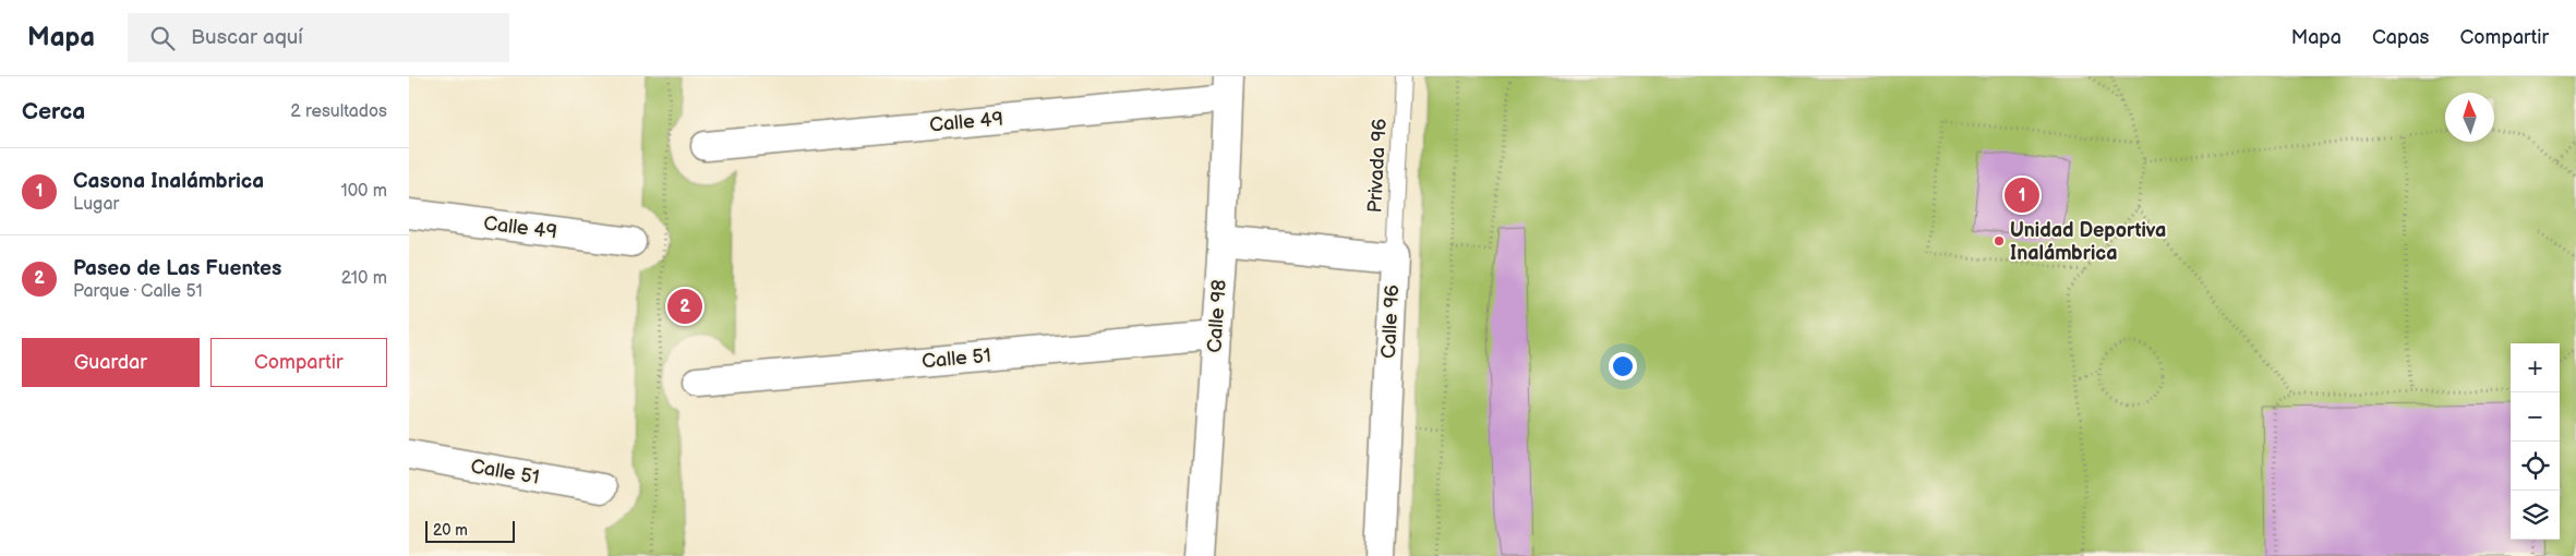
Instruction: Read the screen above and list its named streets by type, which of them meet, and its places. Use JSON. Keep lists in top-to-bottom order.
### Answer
{
  "streets": {
    "street": [
      "Calle 49",
      "Calle 98",
      "Calle 96",
      "Calle 51"
    ],
    "lane": ["Privada 96"]
  },
  "crossings": [
    ["Calle 49", "Calle 98"],
    ["Privada 96", "Calle 96"],
    ["Calle 98", "Calle 96"],
    ["Calle 98", "Calle 51"]
  ],
  "places": ["Unidad Deportiva Inalámbrica"],
  "scale_bar": "20 m",
  "north": "top",
  "page": {
    "header": "Mapa",
    "search": "Buscar aquí",
    "nav": ["Mapa", "Capas", "Compartir"],
    "heading": ["Cerca", "2 resultados"],
    "list": [
      {
        "mark": "1",
        "name": "Casona Inalámbrica",
        "note": "Lugar",
        "value": "100 m"
      },
      {
        "mark": "2",
        "name": "Paseo de Las Fuentes",
        "note": "Parque · Calle 51",
        "value": "210 m"
      }
    ],
    "pins": ["1", "2"],
    "buttons": ["Guardar", "Compartir"],
    "map_buttons": ["+", "−"],
    "scale": "20 m"
  }
}
